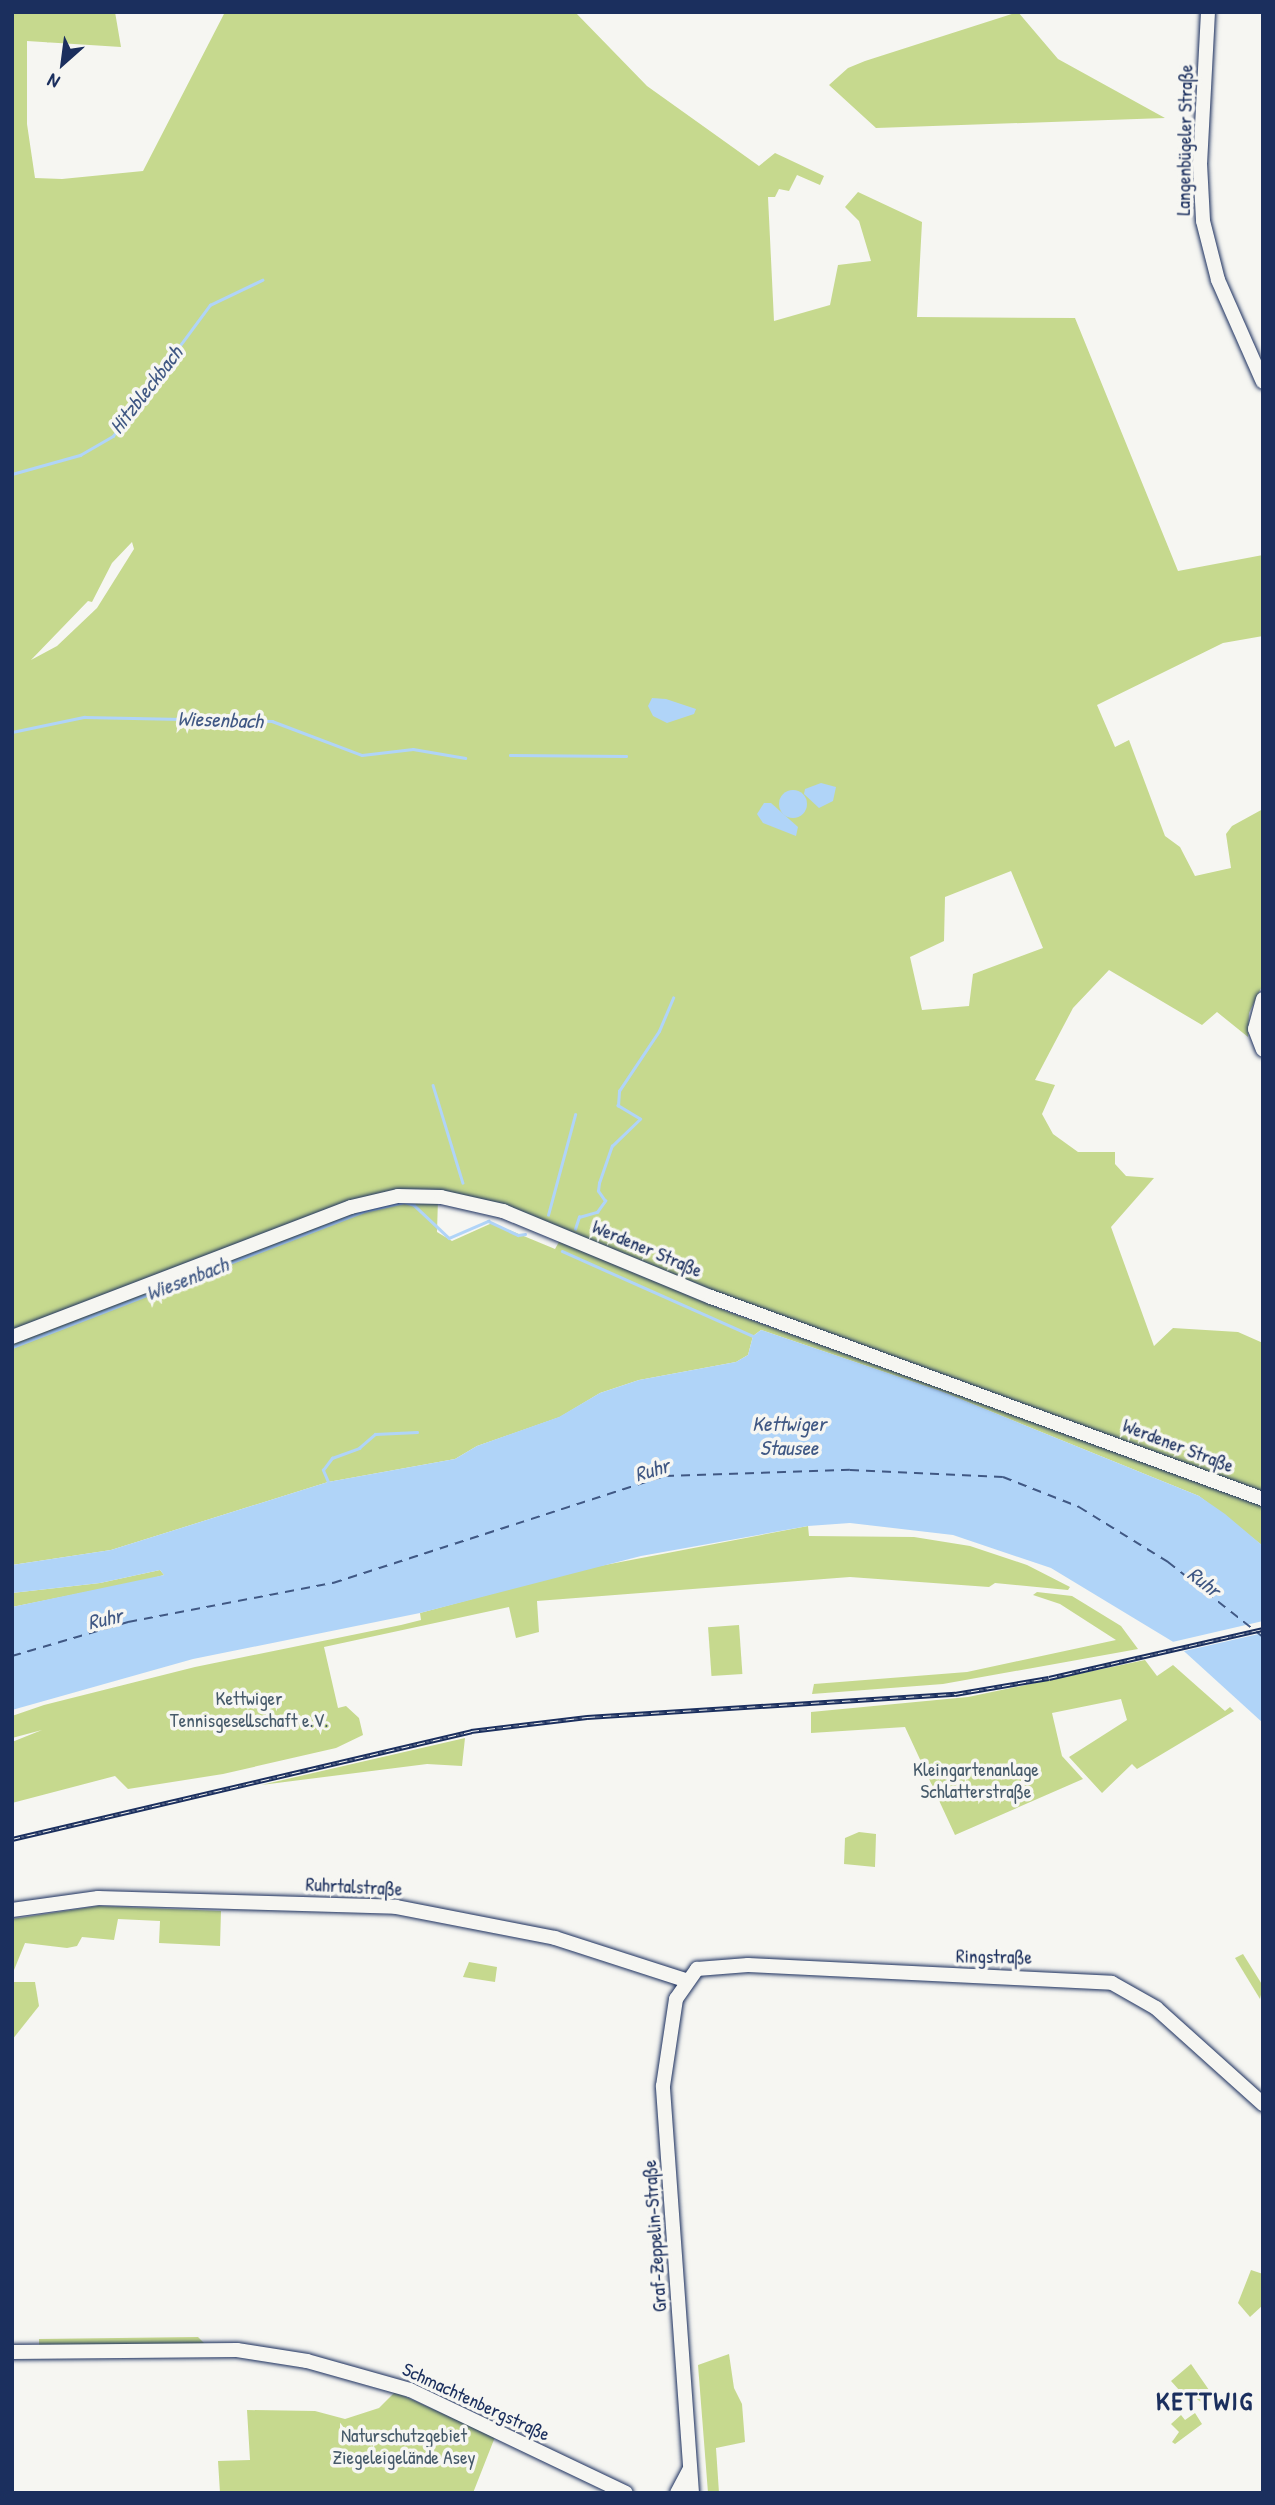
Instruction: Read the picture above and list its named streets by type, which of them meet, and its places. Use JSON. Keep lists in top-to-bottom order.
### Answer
{
  "streets": {
    "main road": [
      "Langenbügeler Straße",
      "Werdener Straße",
      "Ruhrtalstraße",
      "Ringstraße",
      "Graf-Zeppelin-Straße",
      "Schmachtenbergstraße"
    ]
  },
  "crossings": [
    ["Ruhrtalstraße", "Ringstraße"],
    ["Ruhrtalstraße", "Graf-Zeppelin-Straße"],
    ["Ringstraße", "Graf-Zeppelin-Straße"]
  ],
  "districts": ["KETTWIG"],
  "water": [
    "Hitzbleckbach",
    "Wiesenbach",
    "Kettwiger Stausee",
    "Ruhr"
  ],
  "parks": ["Kettwiger Tennisgesellschaft e.V.", "Kleingartenanlage Schlatterstraße", "Naturschutzgebiet Ziegeleigelände Asey"],
  "north": "bottom left"
}
